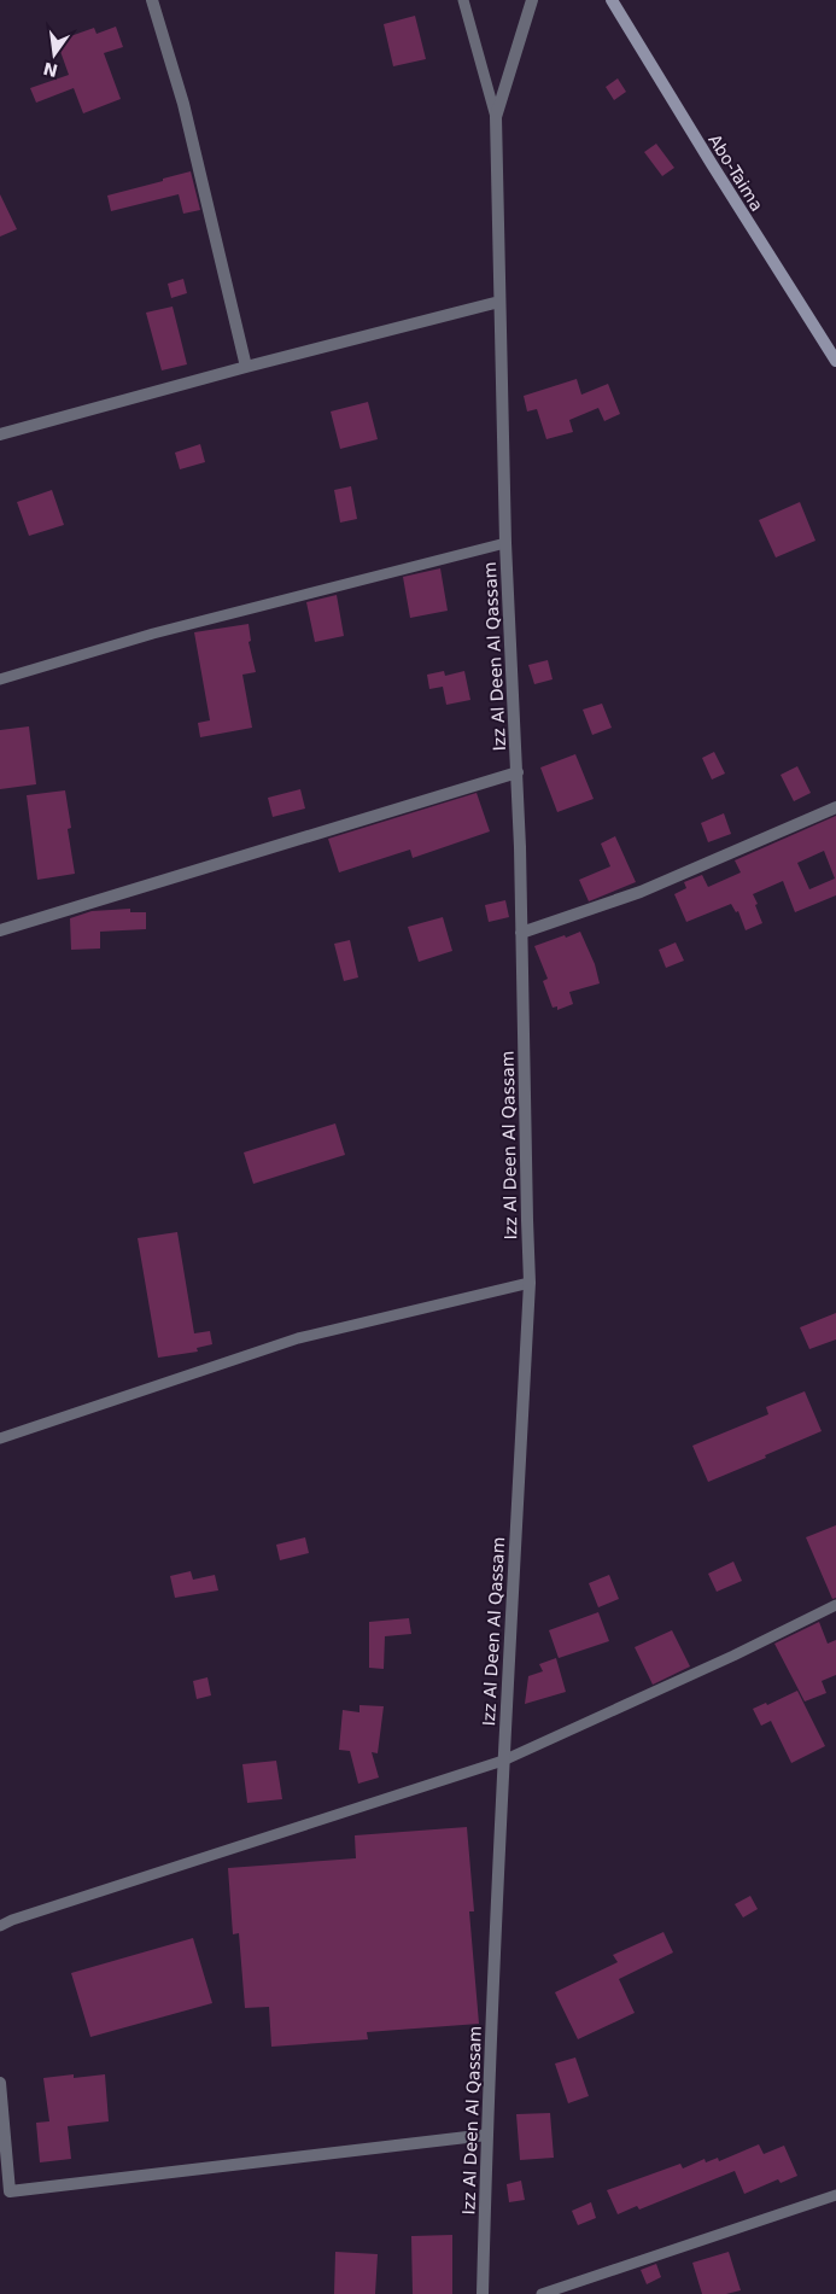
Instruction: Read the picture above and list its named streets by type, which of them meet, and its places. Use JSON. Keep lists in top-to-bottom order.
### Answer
{
  "streets": {
    "street": ["Abo-Taima", "Izz Al Deen Al Qassam"]
  },
  "north": "bottom"
}
